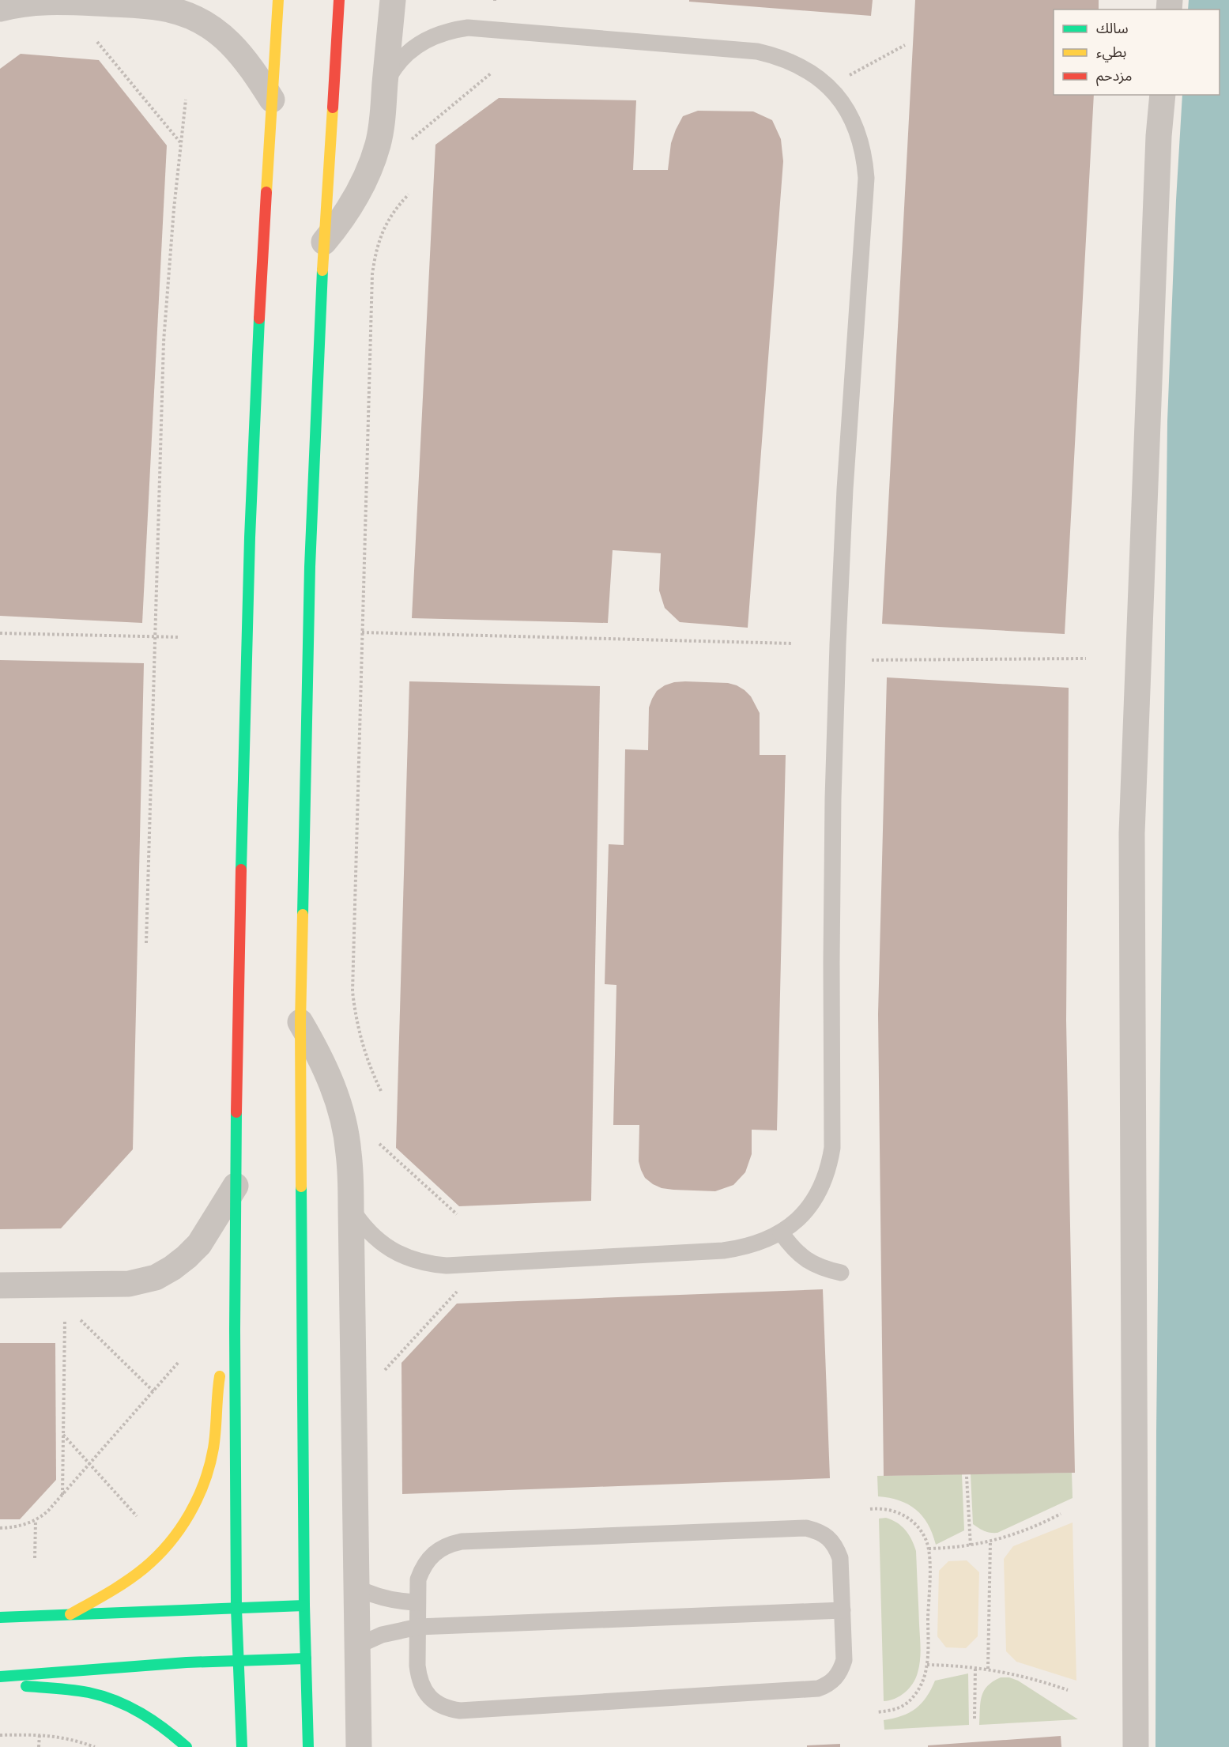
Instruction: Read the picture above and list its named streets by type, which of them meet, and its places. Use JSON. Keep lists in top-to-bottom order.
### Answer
{
  "legend": ["سالك", "بطيء", "مزدحم"]
}
